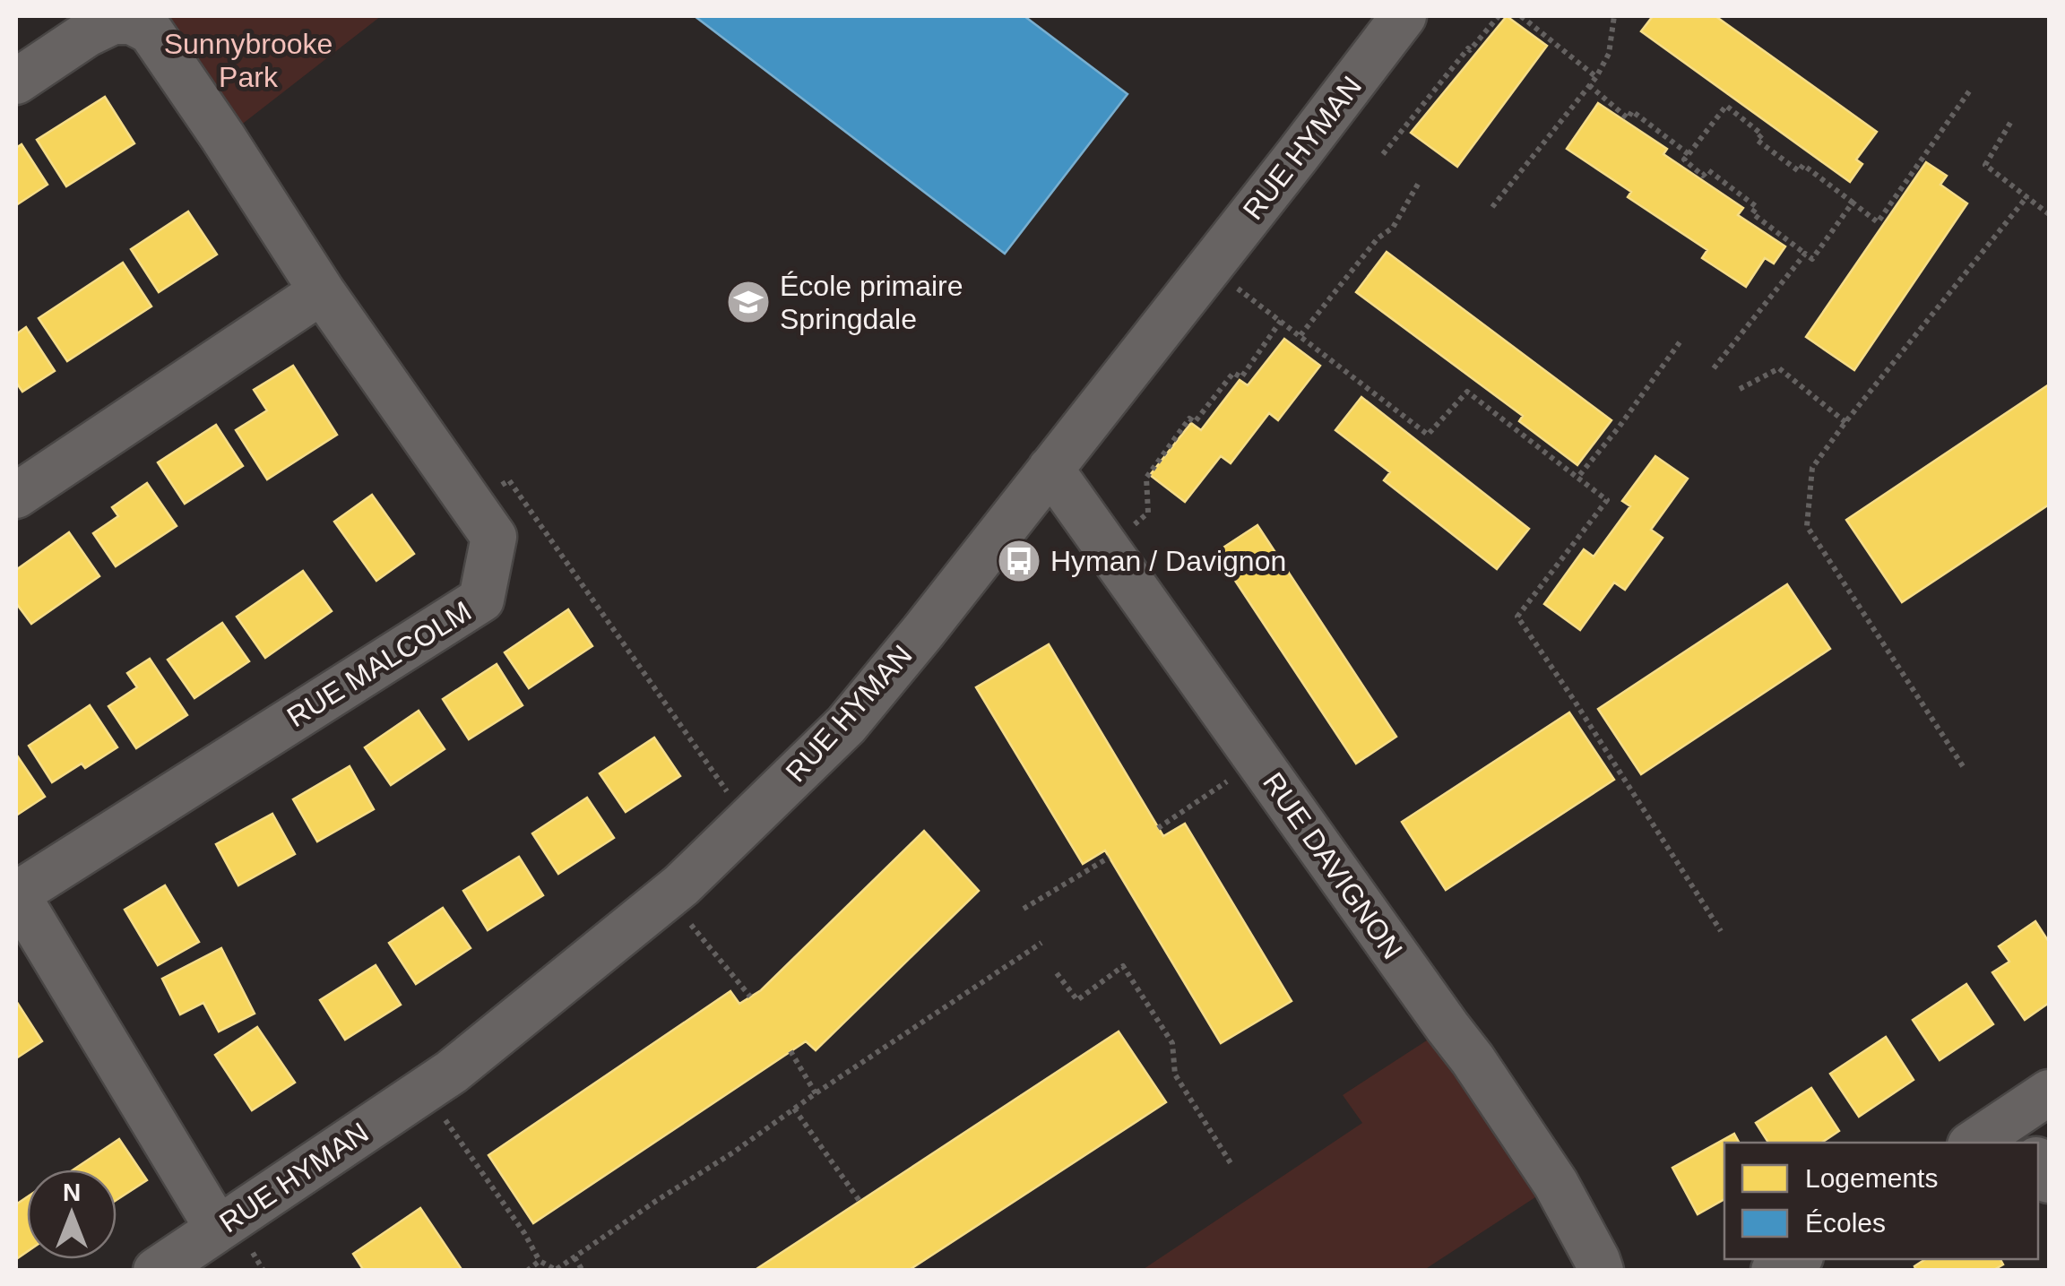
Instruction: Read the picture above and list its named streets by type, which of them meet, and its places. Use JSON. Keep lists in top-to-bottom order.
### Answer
{
  "streets": {
    "street": ["RUE HYMAN", "RUE MALCOLM", "RUE DAVIGNON"]
  },
  "crossings": [
    ["RUE HYMAN", "RUE MALCOLM"],
    ["RUE HYMAN", "RUE DAVIGNON"]
  ],
  "parks": ["Sunnybrooke Park"],
  "places": {
    "school or university": ["École primaire Springdale"],
    "bus stop": ["Hyman / Davignon"]
  },
  "legend": ["Logements", "Écoles"],
  "north": "top"
}
